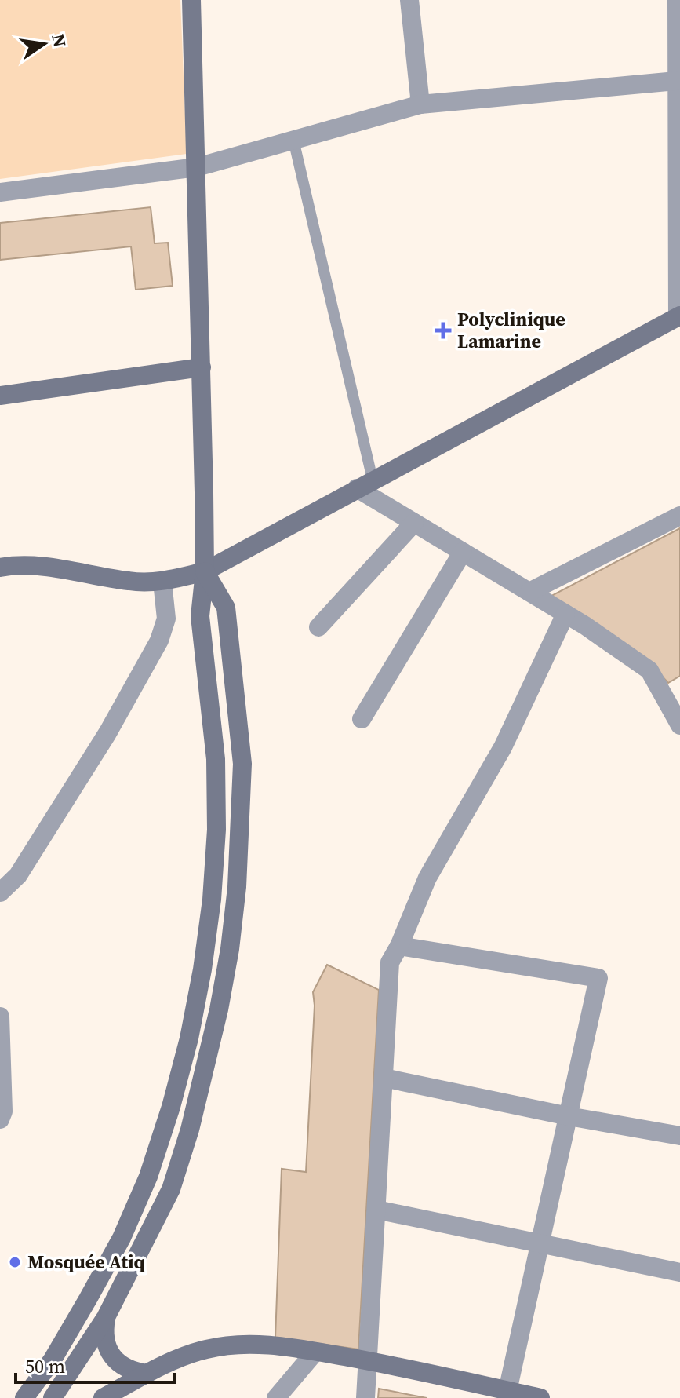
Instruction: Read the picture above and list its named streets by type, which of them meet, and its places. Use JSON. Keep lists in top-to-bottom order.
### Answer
{
  "places": {
    "health": ["Polyclinique Lamarine"],
    "other": ["Mosquée Atiq"]
  },
  "scale_bar": "50 m",
  "north": "right"
}
